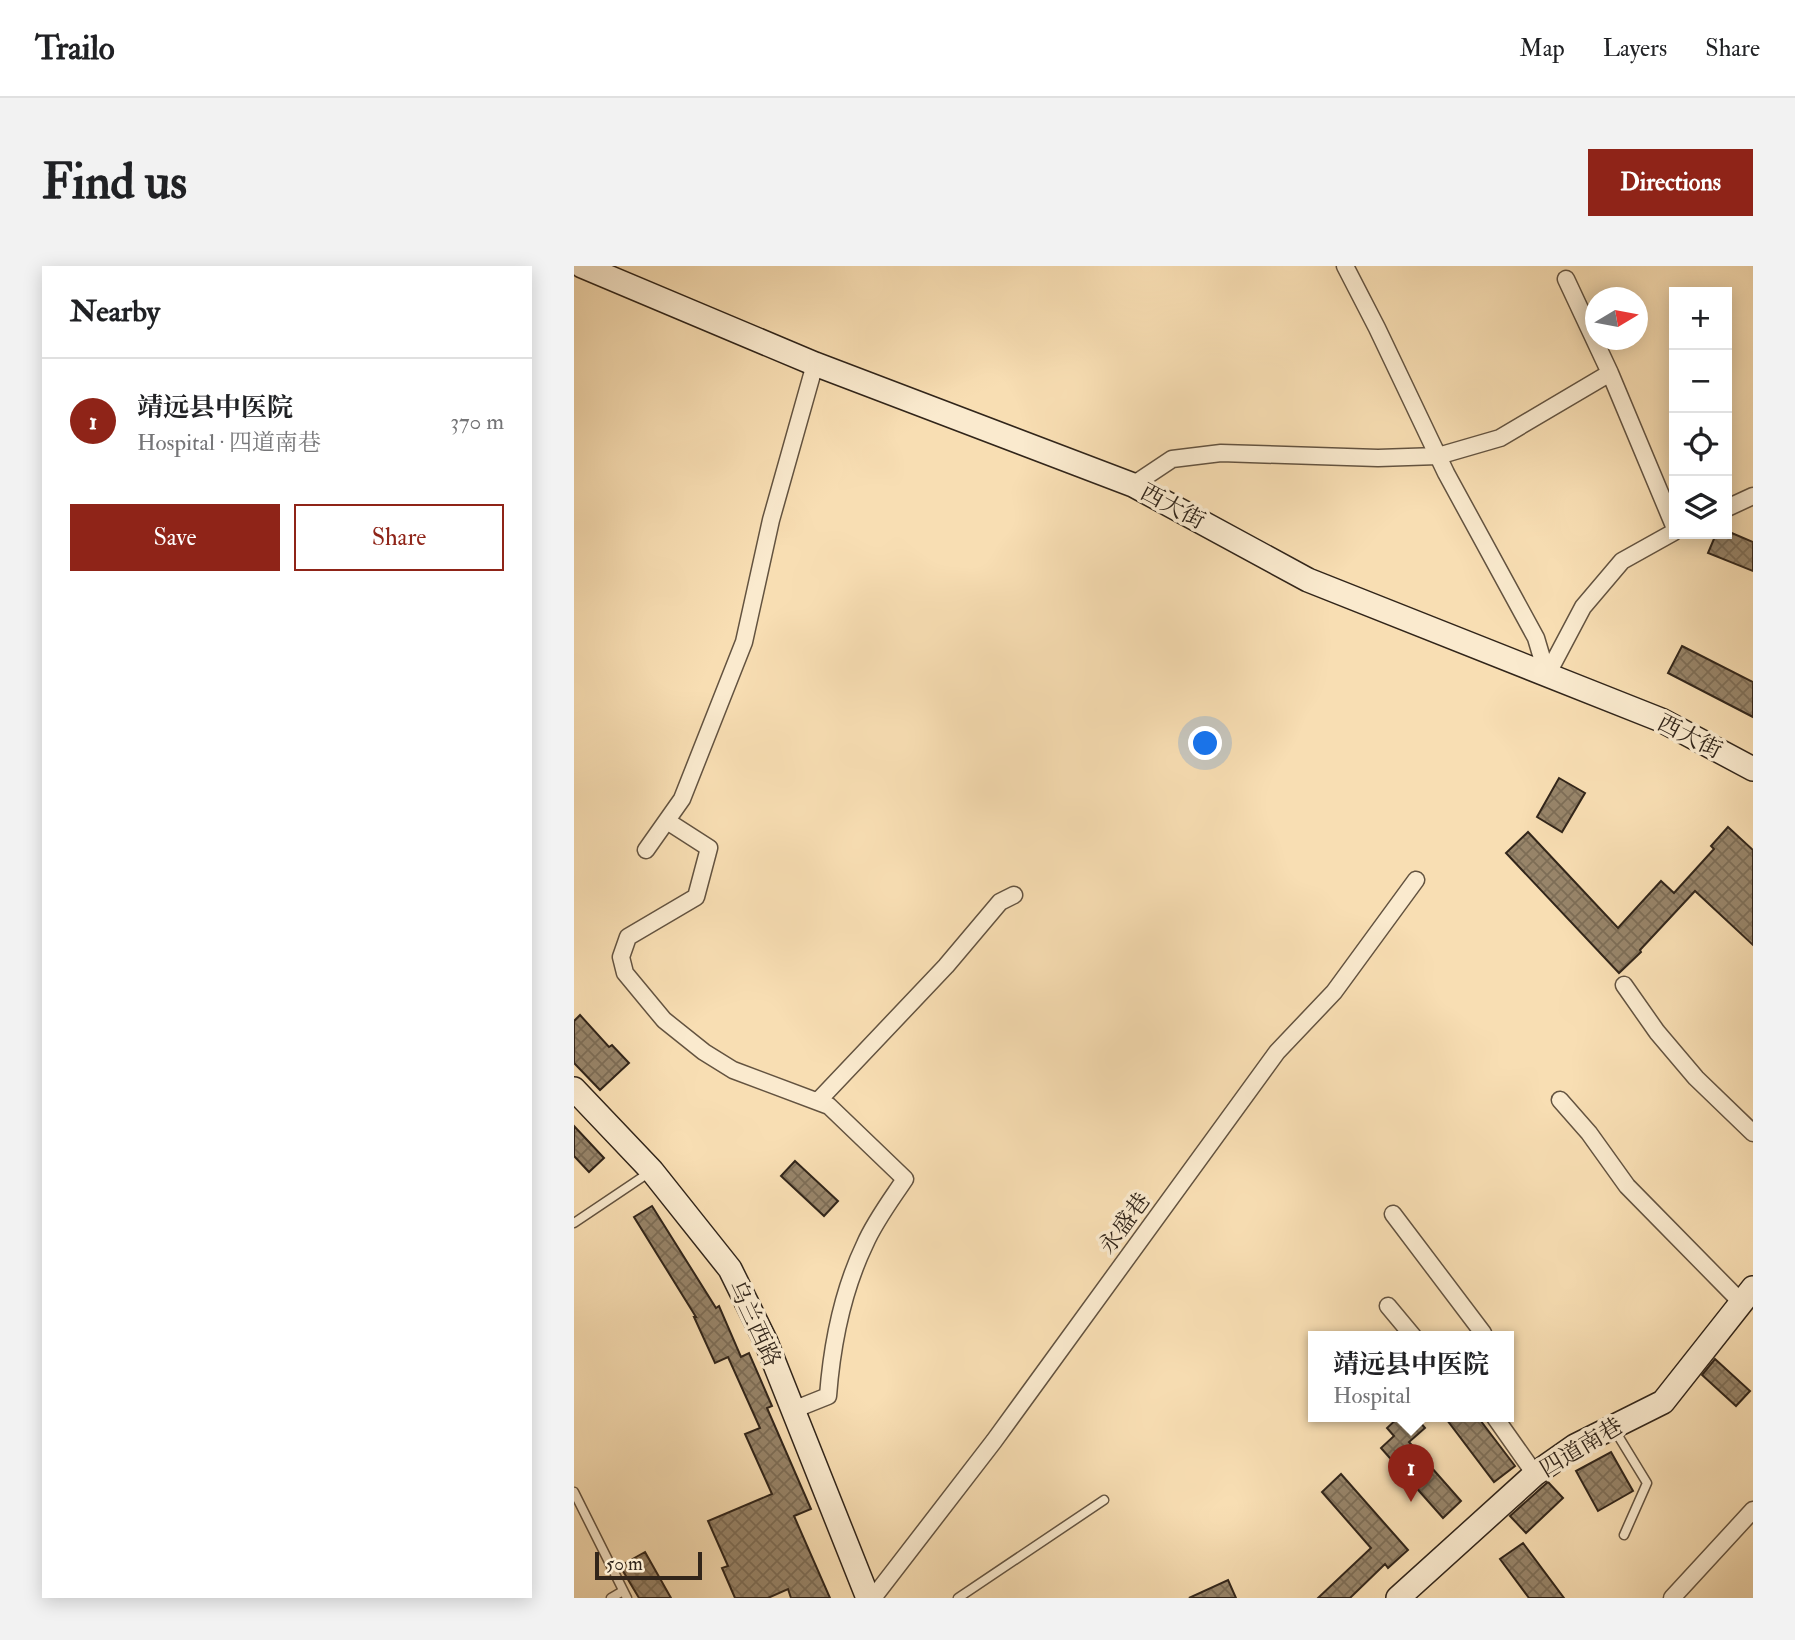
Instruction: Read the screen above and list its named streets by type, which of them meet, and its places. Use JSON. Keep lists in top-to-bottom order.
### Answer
{
  "streets": {
    "main road": ["西大街", "乌兰西路", "四道南巷"],
    "street": ["永盛巷"]
  },
  "crossings": [
    ["永盛巷", "乌兰西路"]
  ],
  "scale_bar": "50 m",
  "north": "right",
  "page": {
    "header": "Trailo",
    "nav": ["Map", "Layers", "Share"],
    "buttons": [
      "Directions",
      ["Save", "Share"]
    ],
    "title": "Find us",
    "heading": "Nearby",
    "map_buttons": ["+", "−"],
    "list": [
      {
        "mark": "1",
        "name": "靖远县中医院",
        "note": "Hospital · 四道南巷",
        "value": "370 m"
      }
    ],
    "popup": ["靖远县中医院", "Hospital"],
    "pins": "1",
    "scale": "50 m"
  }
}
